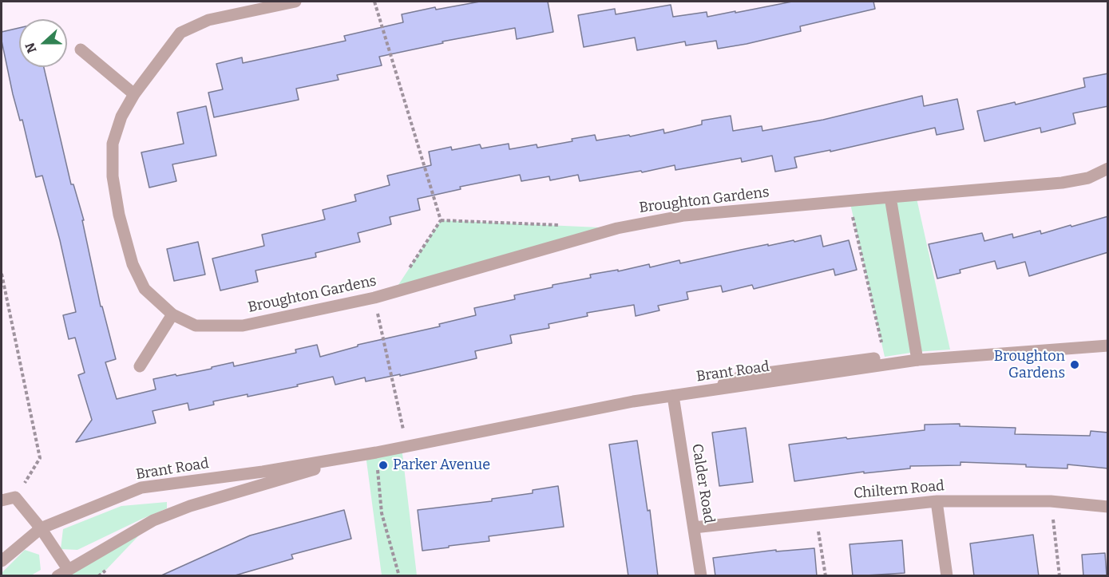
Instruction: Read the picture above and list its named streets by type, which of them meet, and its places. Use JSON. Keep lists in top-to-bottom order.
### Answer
{
  "streets": {
    "street": [
      "Broughton Gardens",
      "Brant Road",
      "Calder Road",
      "Chiltern Road"
    ]
  },
  "crossings": [
    ["Brant Road", "Calder Road"],
    ["Calder Road", "Chiltern Road"]
  ],
  "places": ["Broughton Gardens", "Parker Avenue"],
  "north": "left"
}
